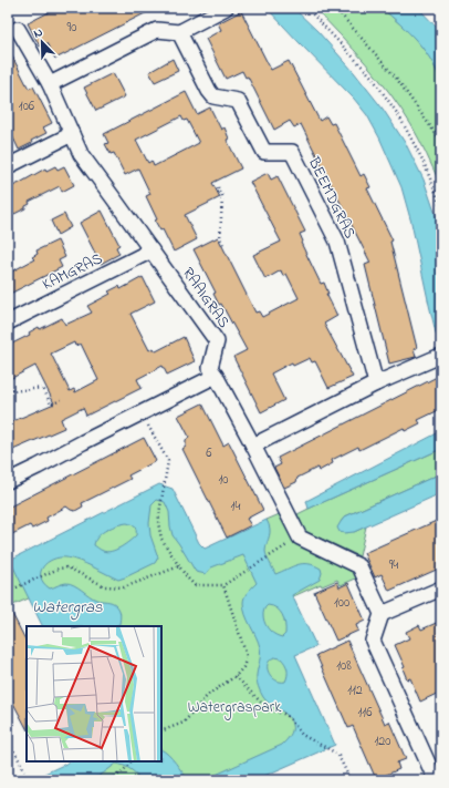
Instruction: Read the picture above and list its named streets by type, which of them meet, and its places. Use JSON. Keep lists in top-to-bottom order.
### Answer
{
  "streets": {
    "street": ["BEEMDGRAS", "KAMGRAS", "RAAIGRAS"]
  },
  "crossings": [
    ["KAMGRAS", "RAAIGRAS"]
  ],
  "water": ["Watergras"],
  "parks": ["Watergraspark"],
  "house_numbers": [
    "90",
    "106",
    "6",
    "10",
    "14",
    "94",
    "100",
    "108",
    "112",
    "116",
    "120"
  ],
  "north": "top left"
}
